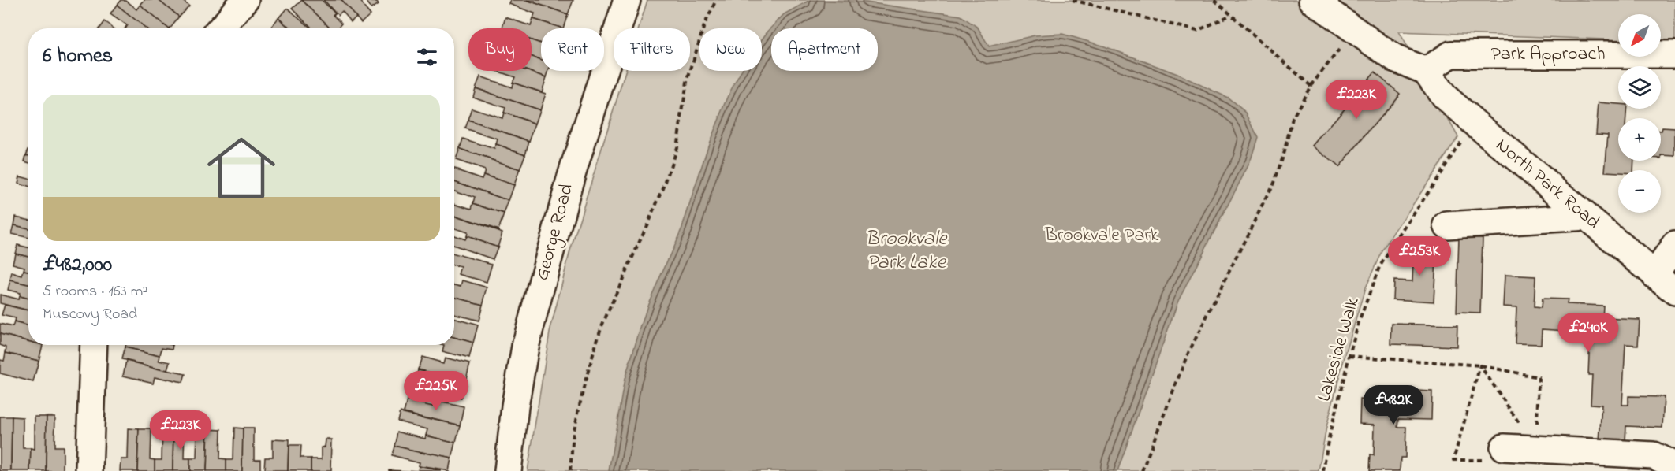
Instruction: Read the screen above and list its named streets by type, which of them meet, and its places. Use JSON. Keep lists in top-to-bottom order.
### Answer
{
  "streets": {
    "street": ["Park Approach", "North Park Road", "George Road"],
    "path": ["Lakeside Walk"]
  },
  "crossings": [
    ["Park Approach", "North Park Road"],
    ["North Park Road", "Lakeside Walk"]
  ],
  "water": ["Brookvale Park Lake"],
  "parks": ["Brookvale Park"],
  "north": "bottom left",
  "page": {
    "map_buttons": ["+", "−"],
    "chip": [
      "Buy",
      "Rent",
      "Filters",
      "New",
      "Apartment"
    ],
    "heading": "6 homes",
    "price": [
      "£223K",
      "£253K",
      "£240K",
      "£225K",
      "£482K",
      "£223K"
    ],
    "list": [
      {
        "name": "£482,000",
        "note": "5 rooms · 163 m² · Muscovy Road"
      }
    ]
  }
}
